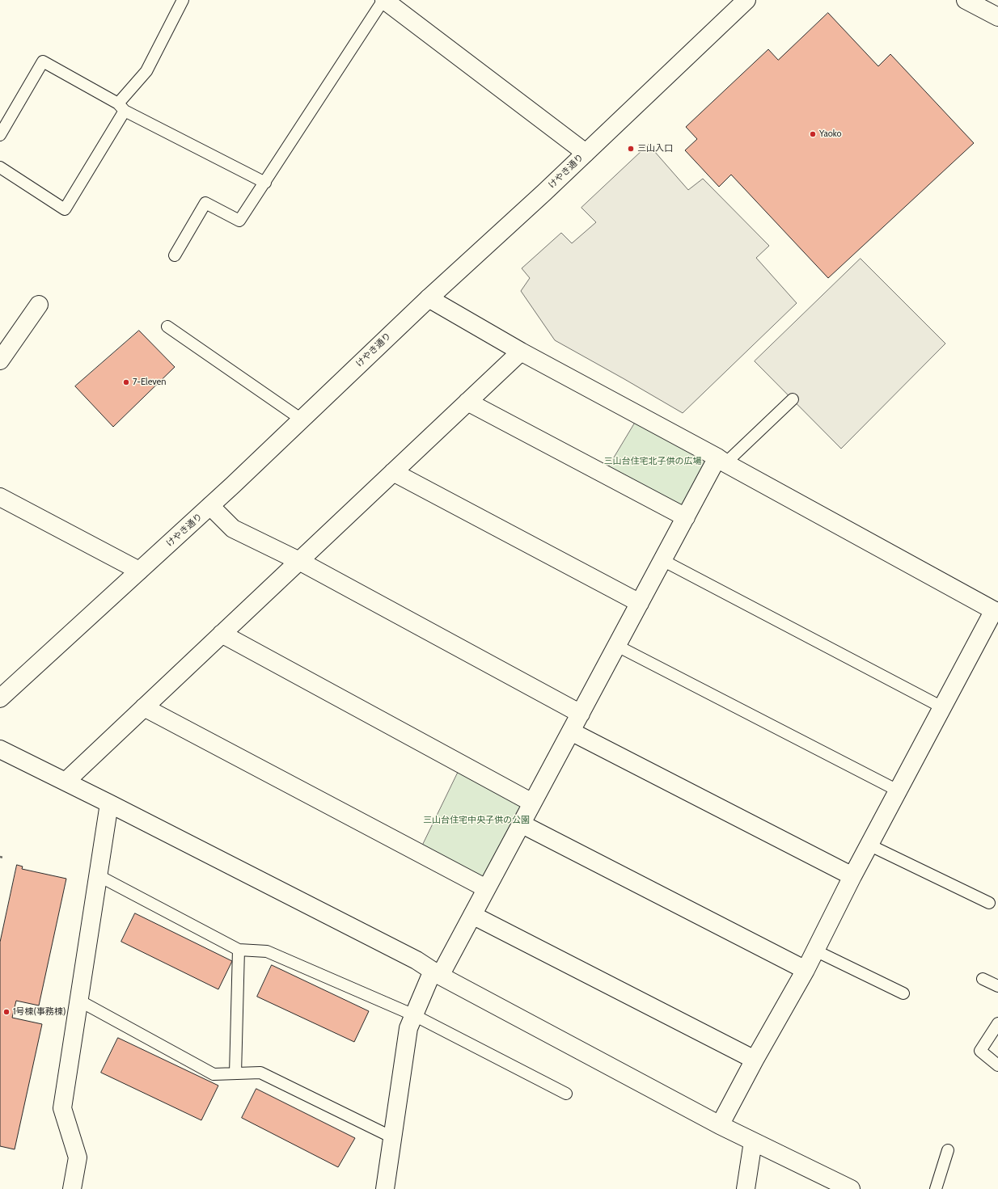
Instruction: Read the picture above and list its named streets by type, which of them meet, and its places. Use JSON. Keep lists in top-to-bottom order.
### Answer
{
  "streets": {
    "street": ["けやき通り"]
  },
  "parks": ["三山台住宅北子供の広場", "三山台住宅中央子供の公園"],
  "places": [
    "Yaoko",
    "三山入口",
    "7-Eleven",
    "1号棟(事務棟)"
  ]
}
